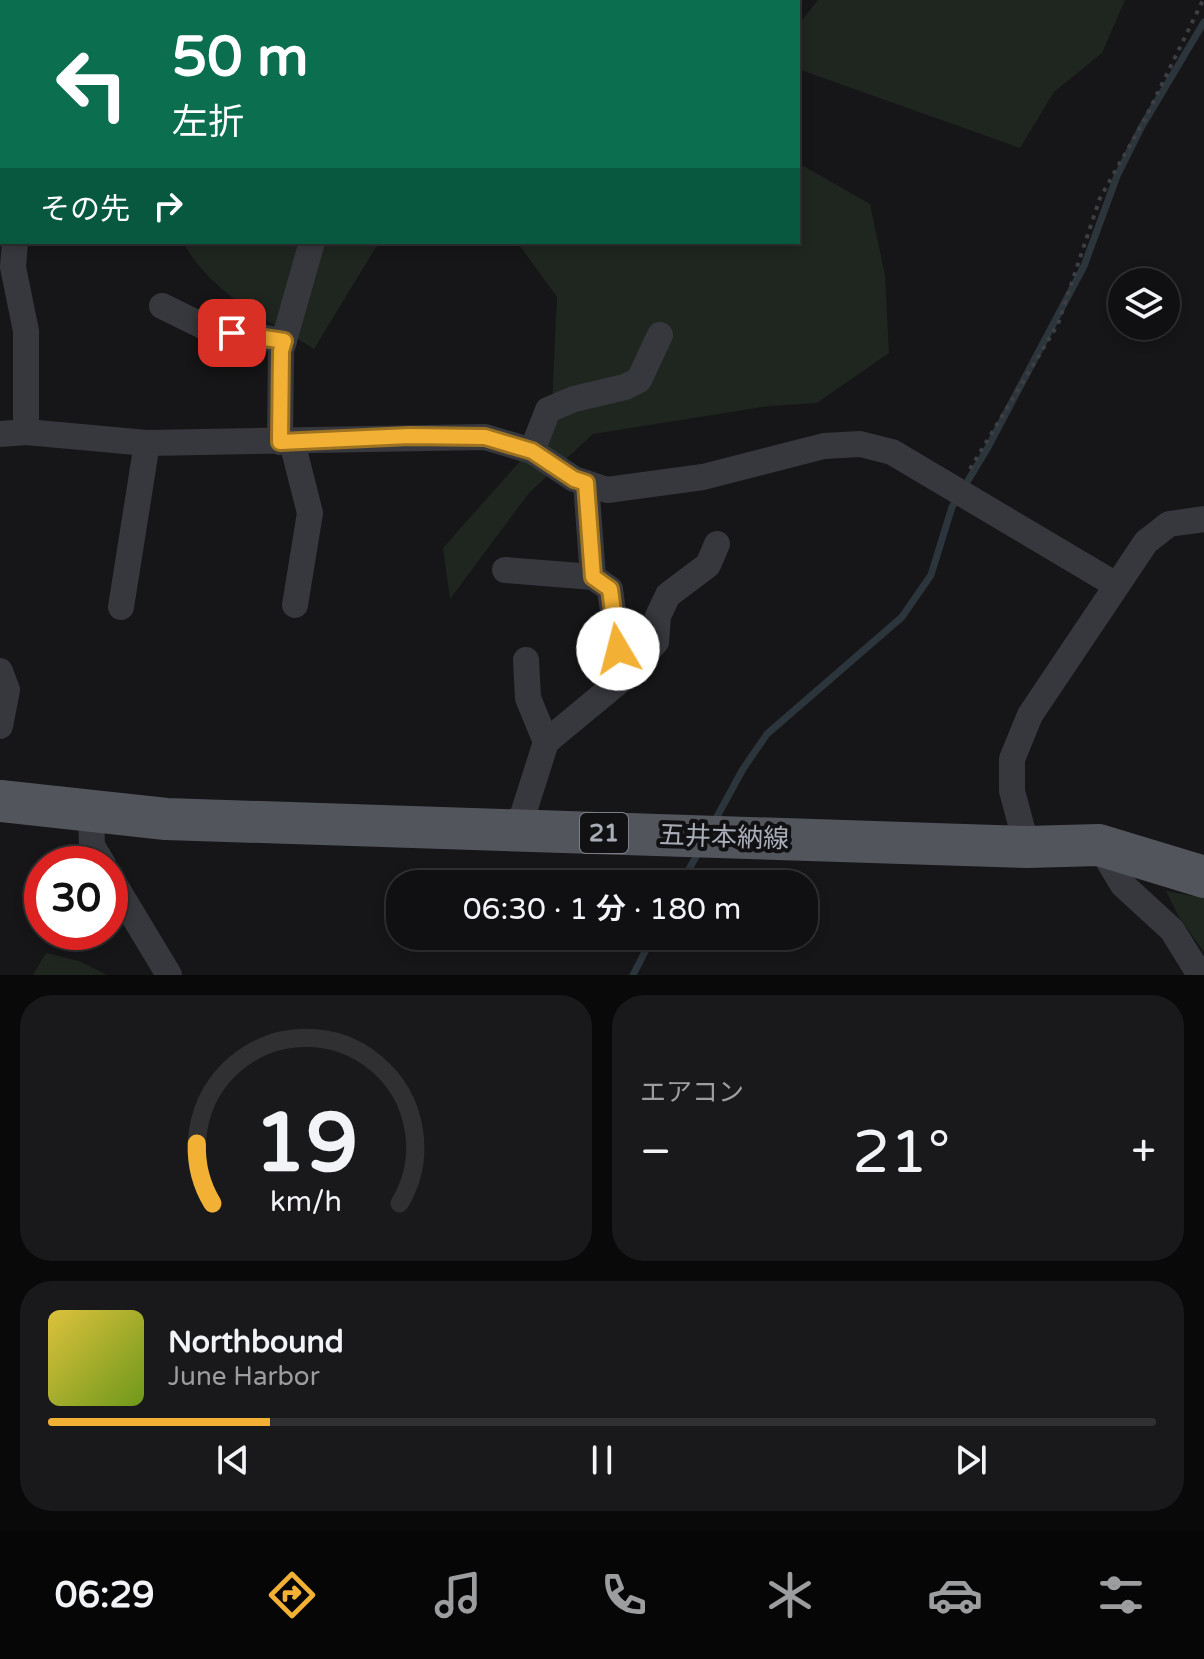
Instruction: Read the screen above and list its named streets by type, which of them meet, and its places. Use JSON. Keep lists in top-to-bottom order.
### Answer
{
  "streets": {
    "main road": ["21", "五井本納線"]
  },
  "page": {
    "turn": ["50 m", "左折"],
    "then": "その先",
    "limit": "30",
    "trip": "06:30 · 1 分 · 180 m",
    "tile": "エアコン",
    "heat": ["−", "21°", "+"],
    "song": ["Northbound", "June Harbor"],
    "tabs": "06:29",
    "gauge": ["19", "km/h"]
  }
}
